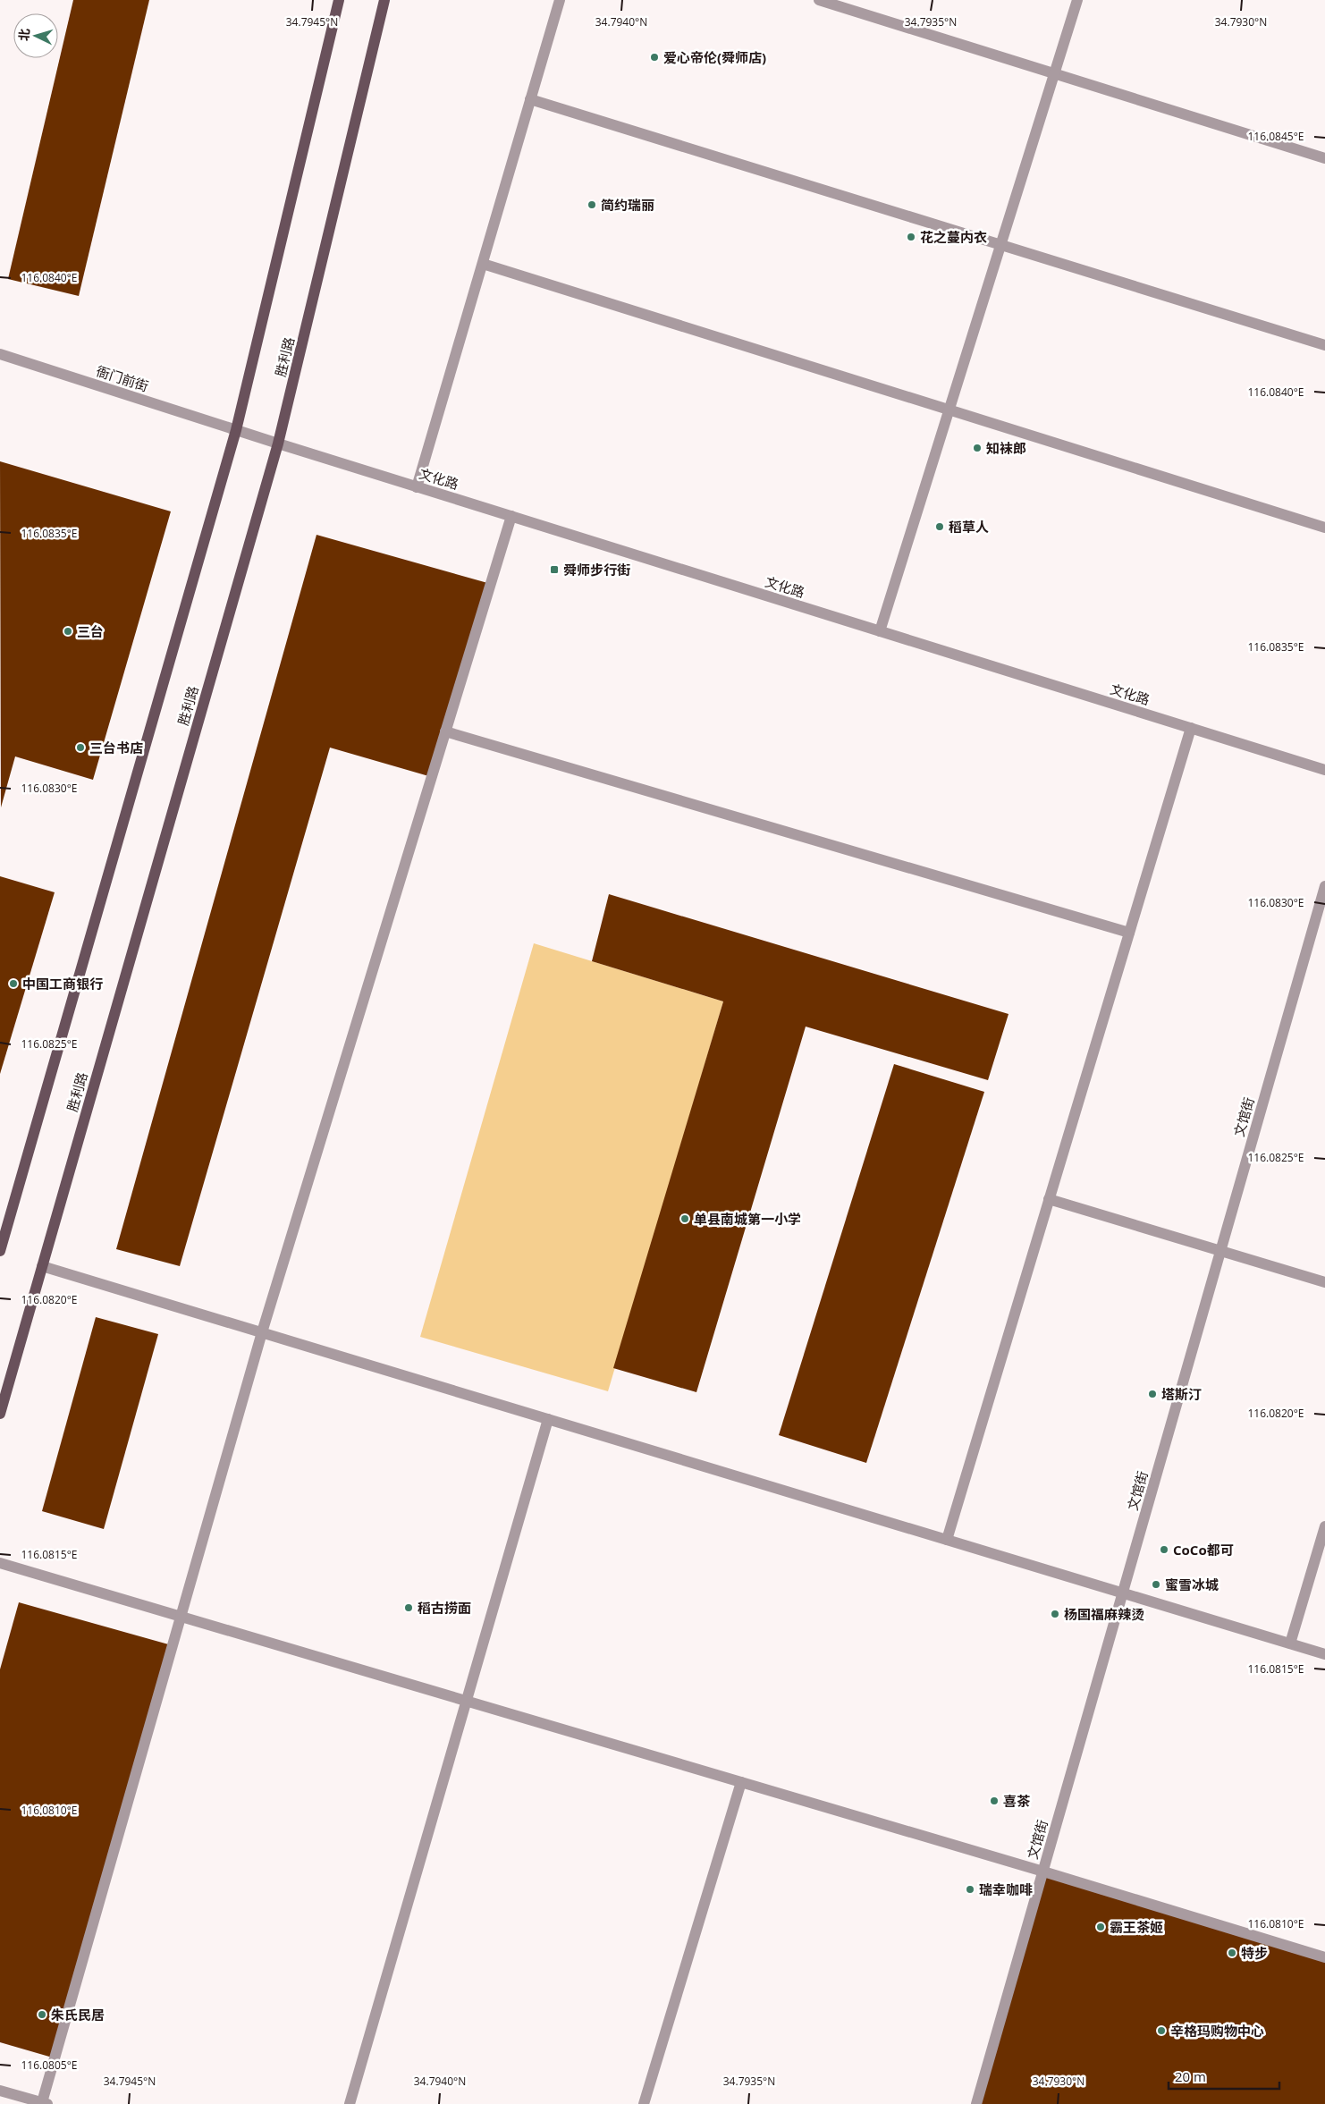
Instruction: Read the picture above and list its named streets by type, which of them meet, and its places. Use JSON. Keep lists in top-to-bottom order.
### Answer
{
  "streets": {
    "main road": ["胜利路"],
    "street": ["衙门前街", "文化路", "文馆街"]
  },
  "crossings": [
    ["胜利路", "文化路"],
    ["衙门前街", "文化路"]
  ],
  "places": {
    "other": [
      "爱心帝伦(舜师店)",
      "简约瑞丽",
      "花之蔓内衣",
      "知袜郎",
      "稻草人",
      "三台",
      "三台书店",
      "中国工商银行",
      "单县南城第一小学",
      "塔斯汀",
      "CoCo都可",
      "蜜雪冰城",
      "稻古捞面",
      "杨国福麻辣烫",
      "喜茶",
      "瑞幸咖啡",
      "霸王茶姬",
      "特步",
      "朱氏民居",
      "辛格玛购物中心"
    ],
    "transit": ["舜师步行街"]
  },
  "scale_bar": "20 m",
  "north": "left",
  "coordinates": [
    "34.7945°N",
    "34.7935°N",
    "34.7940°N",
    "34.7930°N",
    "116.0845°E",
    "116.0840°E",
    "116.0835°E",
    "116.0830°E",
    "116.0825°E",
    "116.0820°E",
    "116.0815°E",
    "116.0810°E",
    "116.0805°E"
  ]
}
